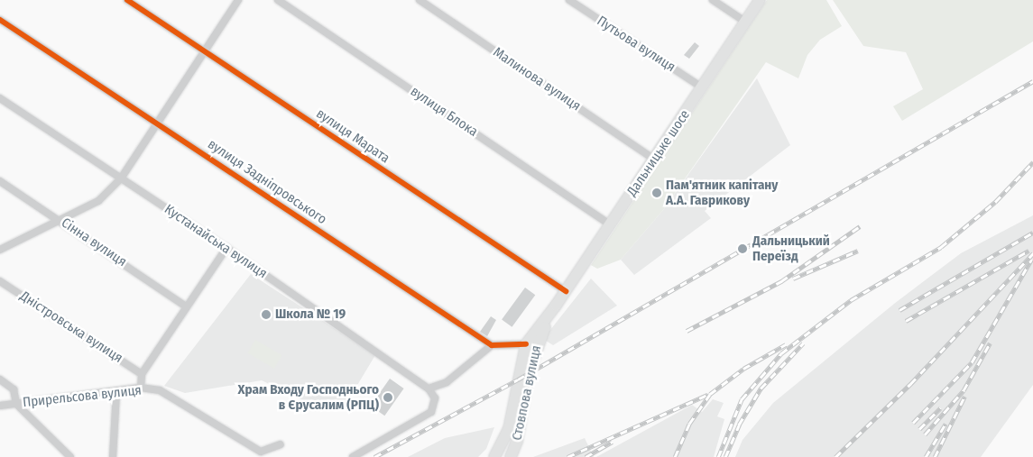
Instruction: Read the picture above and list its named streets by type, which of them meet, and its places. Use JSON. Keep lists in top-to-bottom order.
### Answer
{
  "streets": {
    "main road": ["Дальницьке шосе", "Стовпова вулиця"],
    "street": [
      "Путьова вулиця",
      "Малинова вулиця",
      "вулиця Блока",
      "вулиця Марата",
      "вулиця Задніпровського",
      "Кустанайська вулиця",
      "Сінна вулиця",
      "Дністровська вулиця",
      "Прирельсова вулиця"
    ]
  },
  "crossings": [
    ["Путьова вулиця", "Дальницьке шосе"],
    ["Малинова вулиця", "Дальницьке шосе"],
    ["вулиця Блока", "Дальницьке шосе"],
    ["вулиця Марата", "Дальницьке шосе"],
    ["Дальницьке шосе", "Стовпова вулиця"]
  ],
  "places": [
    "Пам'ятник капітану А.А. Гаврикову",
    "Дальницький Переїзд",
    "Школа № 19",
    "Храм Входу Господнього в Єрусалим (РПЦ)"
  ]
}
